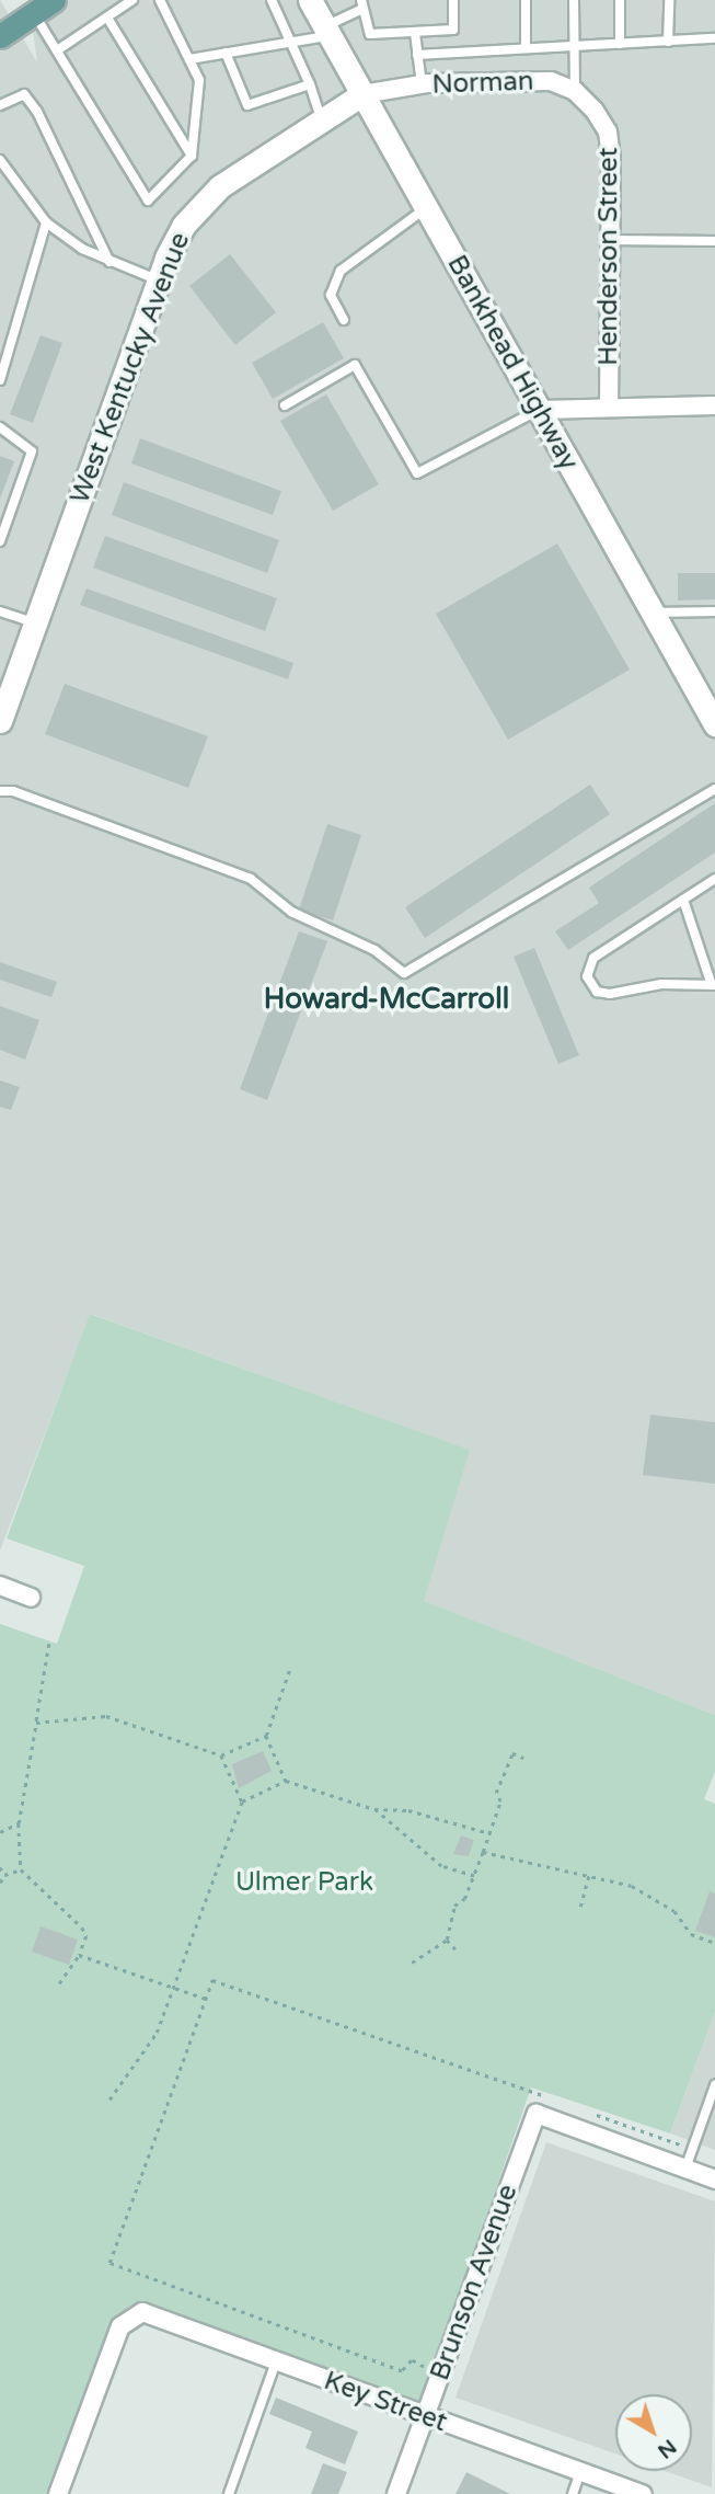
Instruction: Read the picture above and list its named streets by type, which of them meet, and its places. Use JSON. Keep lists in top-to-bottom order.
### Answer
{
  "streets": {
    "street": [
      "Norman",
      "Henderson Street",
      "Bankhead Highway",
      "West Kentucky Avenue",
      "Brunson Avenue",
      "Key Street"
    ]
  },
  "crossings": [
    ["Norman", "Henderson Street"],
    ["Norman", "Bankhead Highway"],
    ["Norman", "West Kentucky Avenue"],
    ["Bankhead Highway", "West Kentucky Avenue"],
    ["Brunson Avenue", "Key Street"]
  ],
  "districts": ["Howard-McCarroll"],
  "parks": ["Ulmer Park"],
  "north": "bottom right"
}
